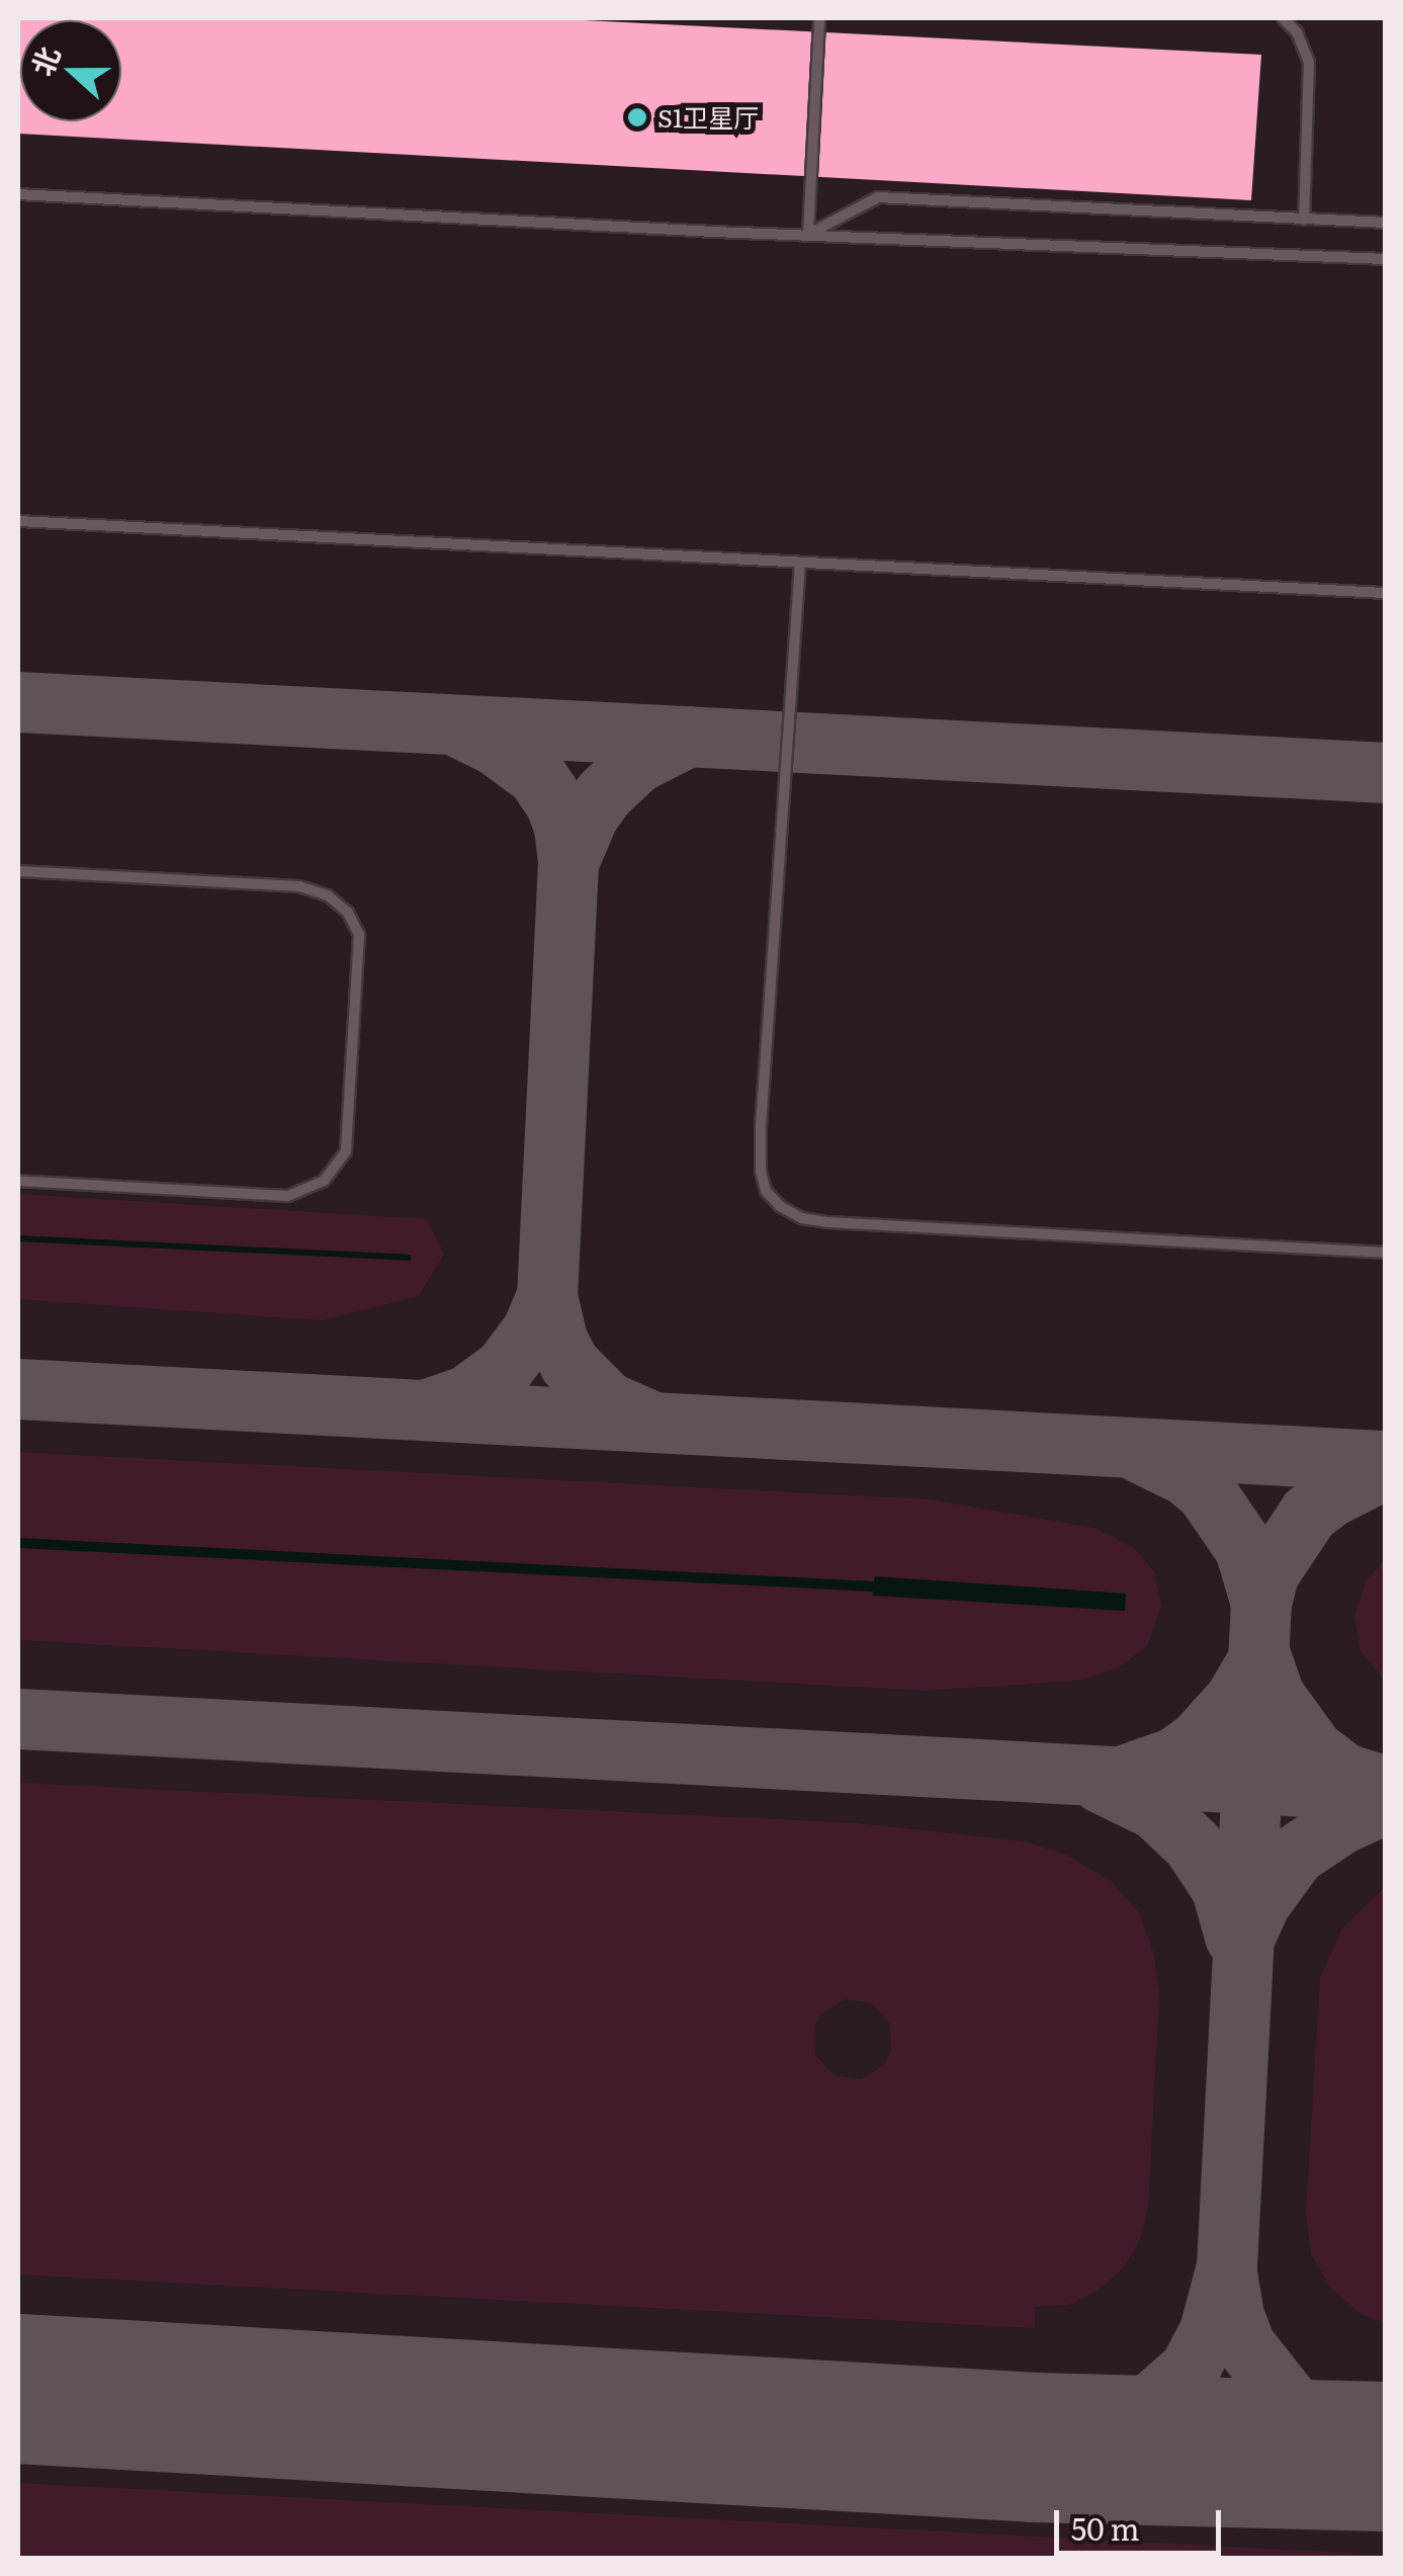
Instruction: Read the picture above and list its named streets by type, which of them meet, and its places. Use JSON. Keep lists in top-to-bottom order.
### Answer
{
  "places": ["S1卫星厅"],
  "scale_bar": "50 m",
  "north": "left"
}
